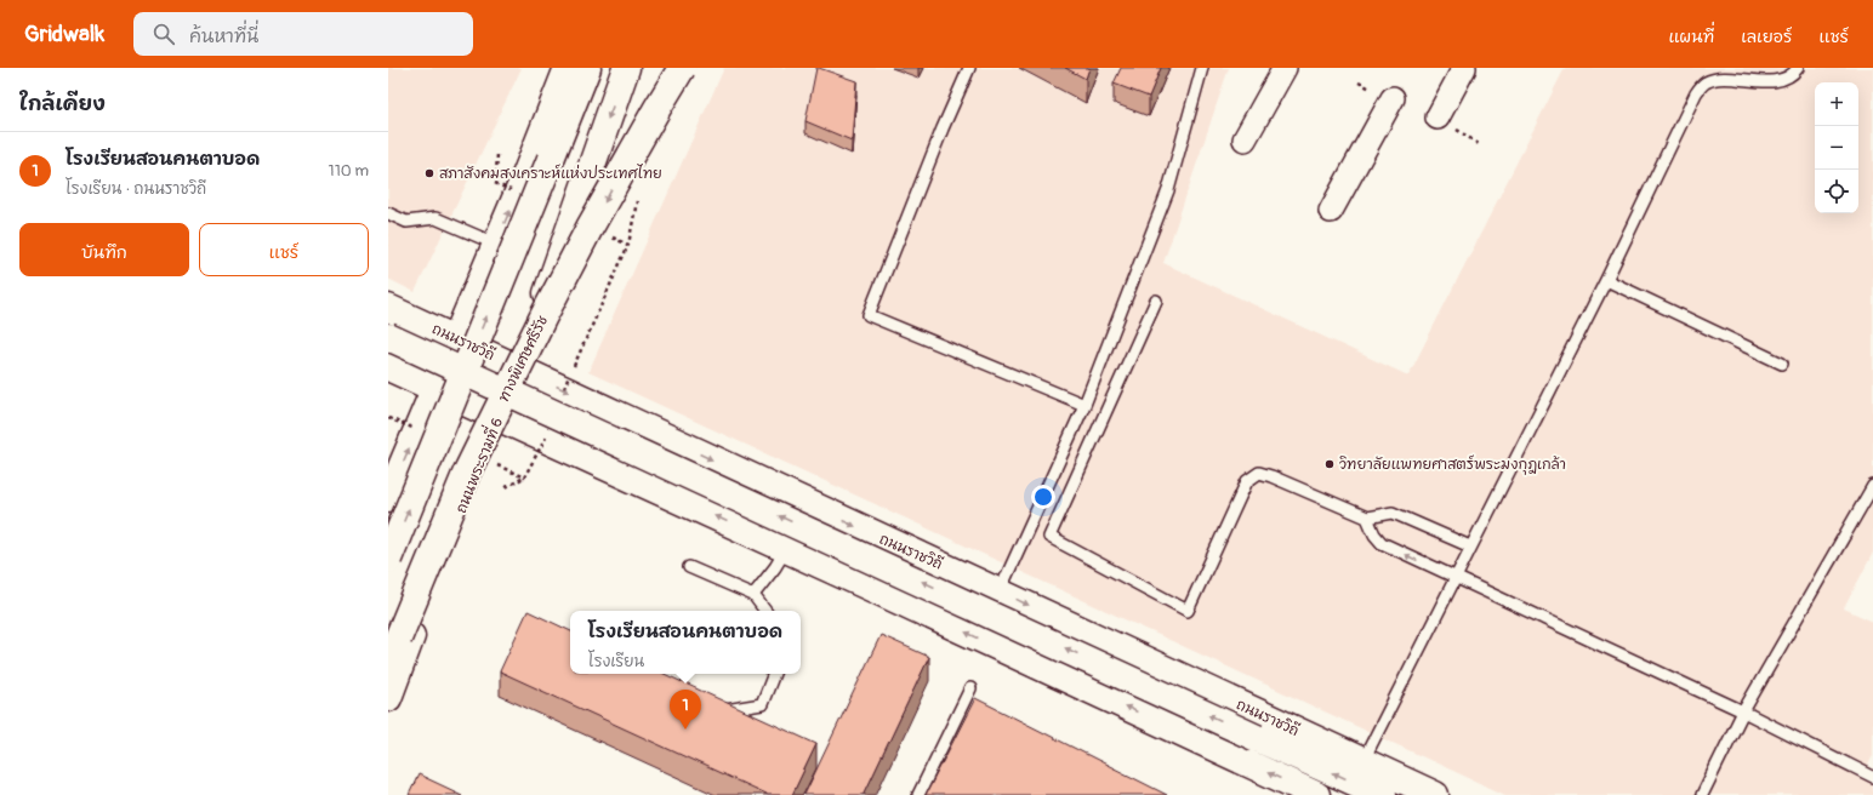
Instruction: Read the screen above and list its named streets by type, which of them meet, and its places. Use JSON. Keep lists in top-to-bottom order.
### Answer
{
  "streets": {
    "main road": ["ถนนราชวิถี", "ทางพิเศษศรีรัช", "ถนนพระรามที่ 6"]
  },
  "crossings": [
    ["ถนนราชวิถี", "ถนนพระรามที่ 6"]
  ],
  "places": ["สภาสังคมสงเคราะห์แห่งประเทศไทย", "วิทยาลัยแพทยศาสตร์พระมงกุฎเกล้า"],
  "page": {
    "header": "Gridwalk",
    "search": "ค้นหาที่นี่",
    "nav": ["แผนที่", "เลเยอร์", "แชร์"],
    "heading": "ใกล้เคียง",
    "map_buttons": ["+", "−"],
    "list": [
      {
        "mark": "1",
        "name": "โรงเรียนสอนคนตาบอด",
        "note": "โรงเรียน · ถนนราชวิถี",
        "value": "110 m"
      }
    ],
    "buttons": ["บันทึก", "แชร์"],
    "popup": ["โรงเรียนสอนคนตาบอด", "โรงเรียน"],
    "pins": "1"
  }
}
